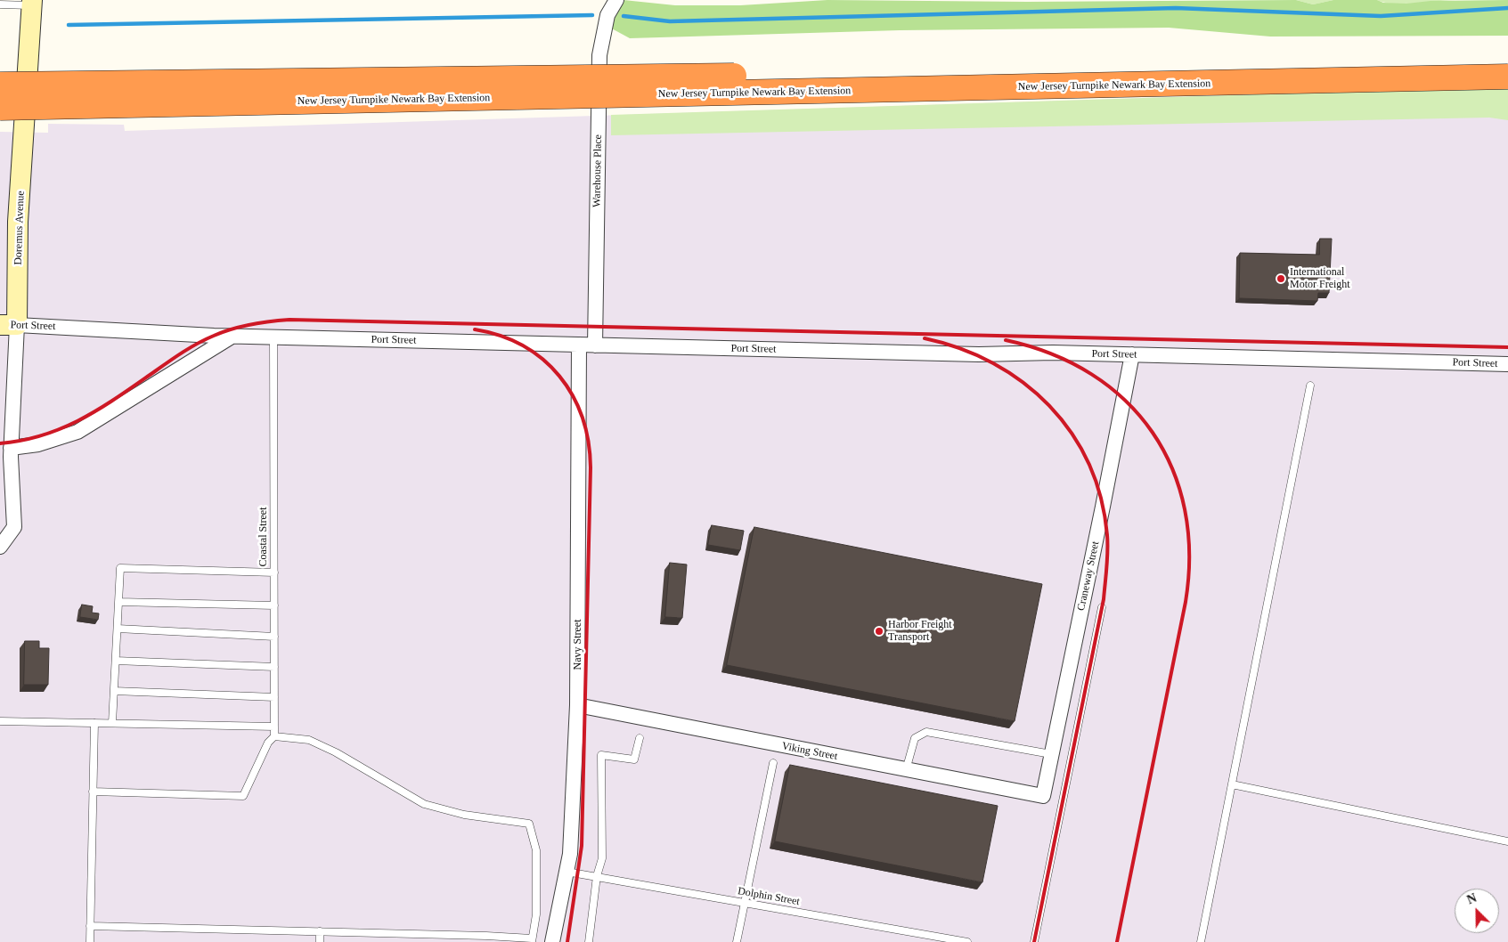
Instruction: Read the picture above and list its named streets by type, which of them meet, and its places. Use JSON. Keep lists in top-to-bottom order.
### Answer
{
  "streets": {
    "highway": ["New Jersey Turnpike Newark Bay Extension"],
    "main road": ["Doremus Avenue"],
    "street": [
      "Warehouse Place",
      "Port Street",
      "Craneway Street",
      "Navy Street",
      "Viking Street"
    ],
    "lane": ["Coastal Street", "Dolphin Street"]
  },
  "crossings": [
    ["Warehouse Place", "Port Street"],
    ["Doremus Avenue", "Port Street"],
    ["Port Street", "Coastal Street"],
    ["Port Street", "Craneway Street"],
    ["Port Street", "Navy Street"],
    ["Craneway Street", "Viking Street"],
    ["Navy Street", "Viking Street"],
    ["Navy Street", "Dolphin Street"]
  ],
  "places": ["International Motor Freight", "Harbor Freight Transport"],
  "north": "top left"
}
